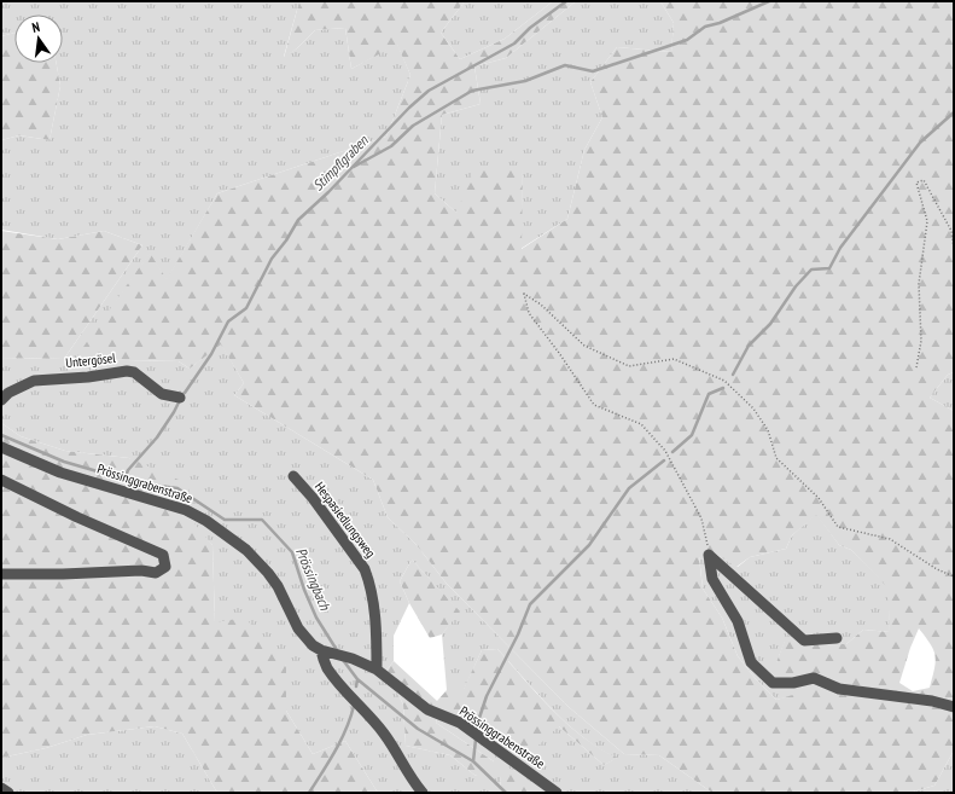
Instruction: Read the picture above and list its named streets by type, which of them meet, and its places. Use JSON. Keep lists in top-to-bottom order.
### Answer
{
  "streets": {
    "street": ["Untergösel", "Prössinggrabenstraße", "Hespasiedlungsweg"]
  },
  "crossings": [
    ["Prössinggrabenstraße", "Hespasiedlungsweg"]
  ],
  "water": ["Stimpflgraben", "Prössingbach"],
  "north": "top"
}
